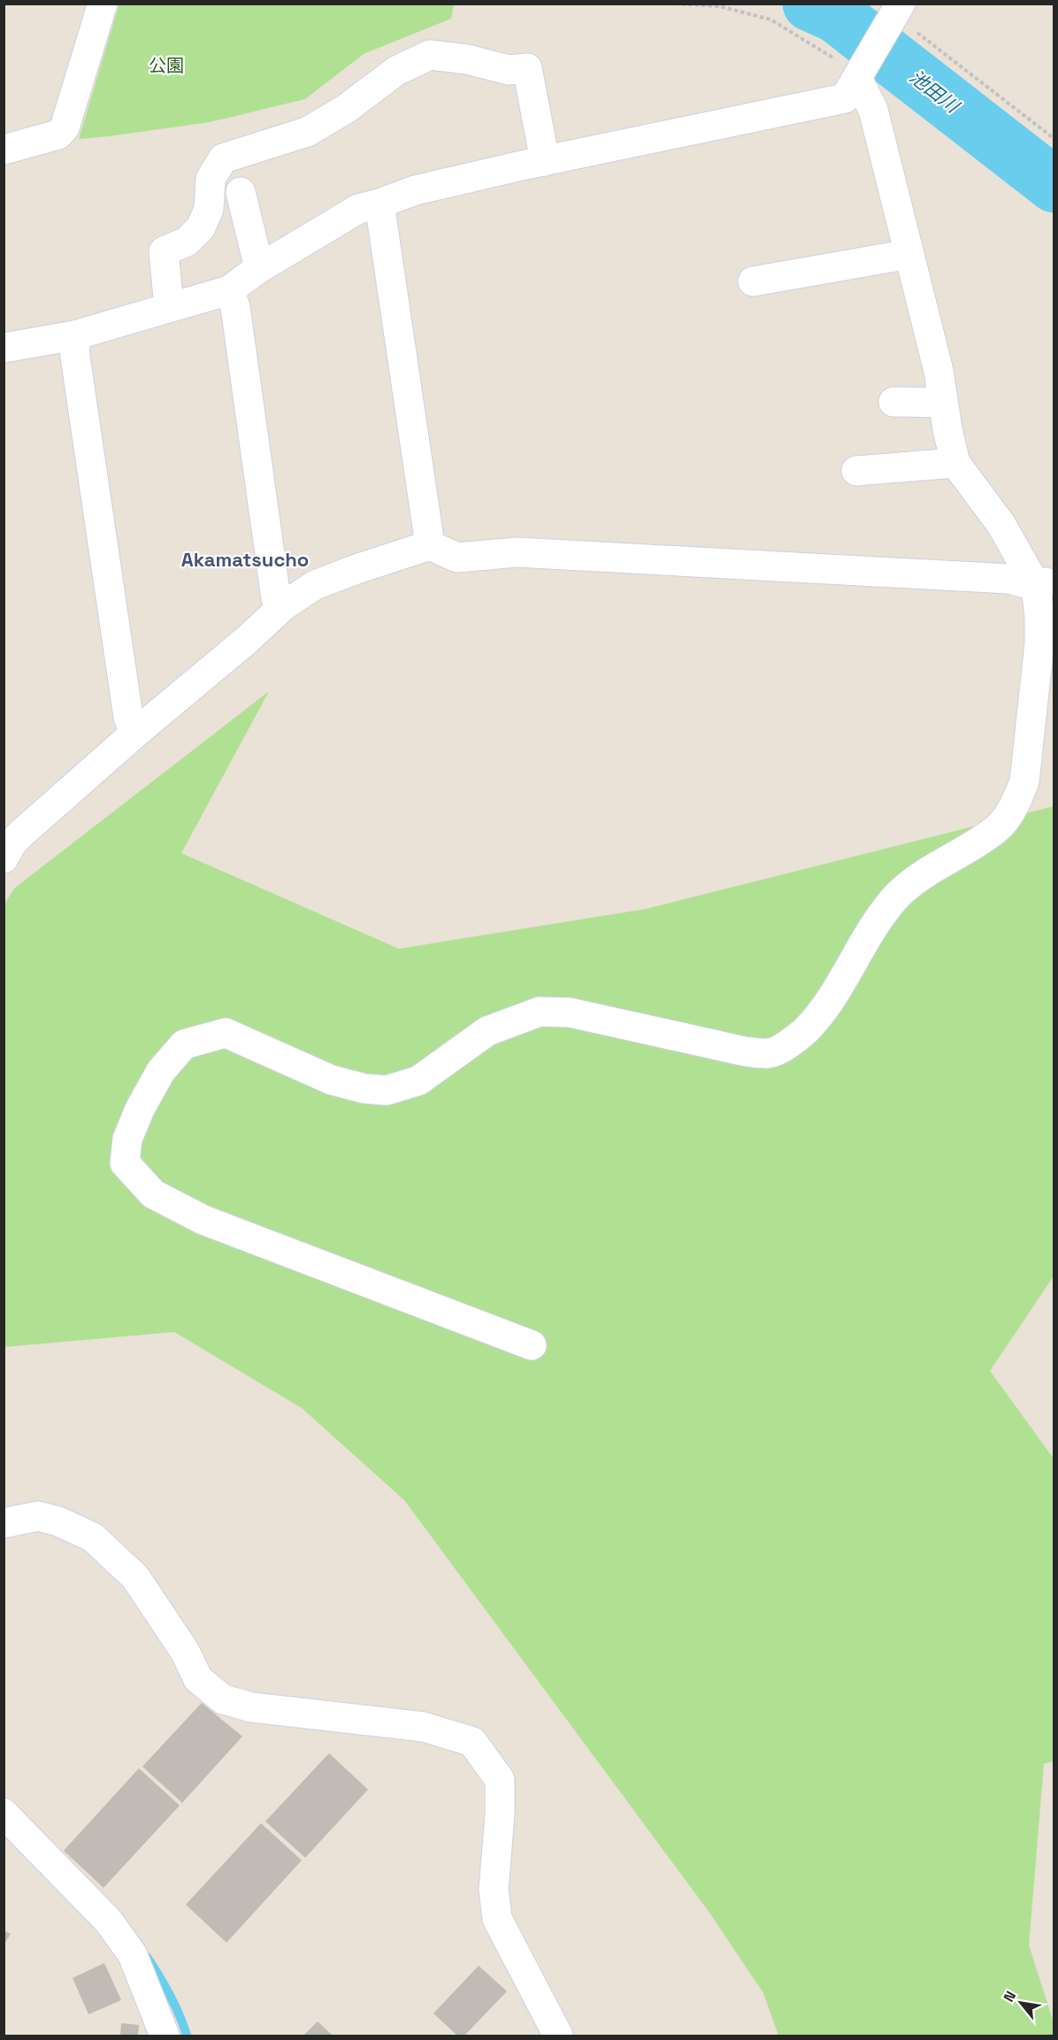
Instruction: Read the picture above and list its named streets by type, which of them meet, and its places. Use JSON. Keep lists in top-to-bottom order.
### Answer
{
  "districts": ["Akamatsucho"],
  "water": ["池田川"],
  "parks": ["公園"],
  "north": "top left"
}
